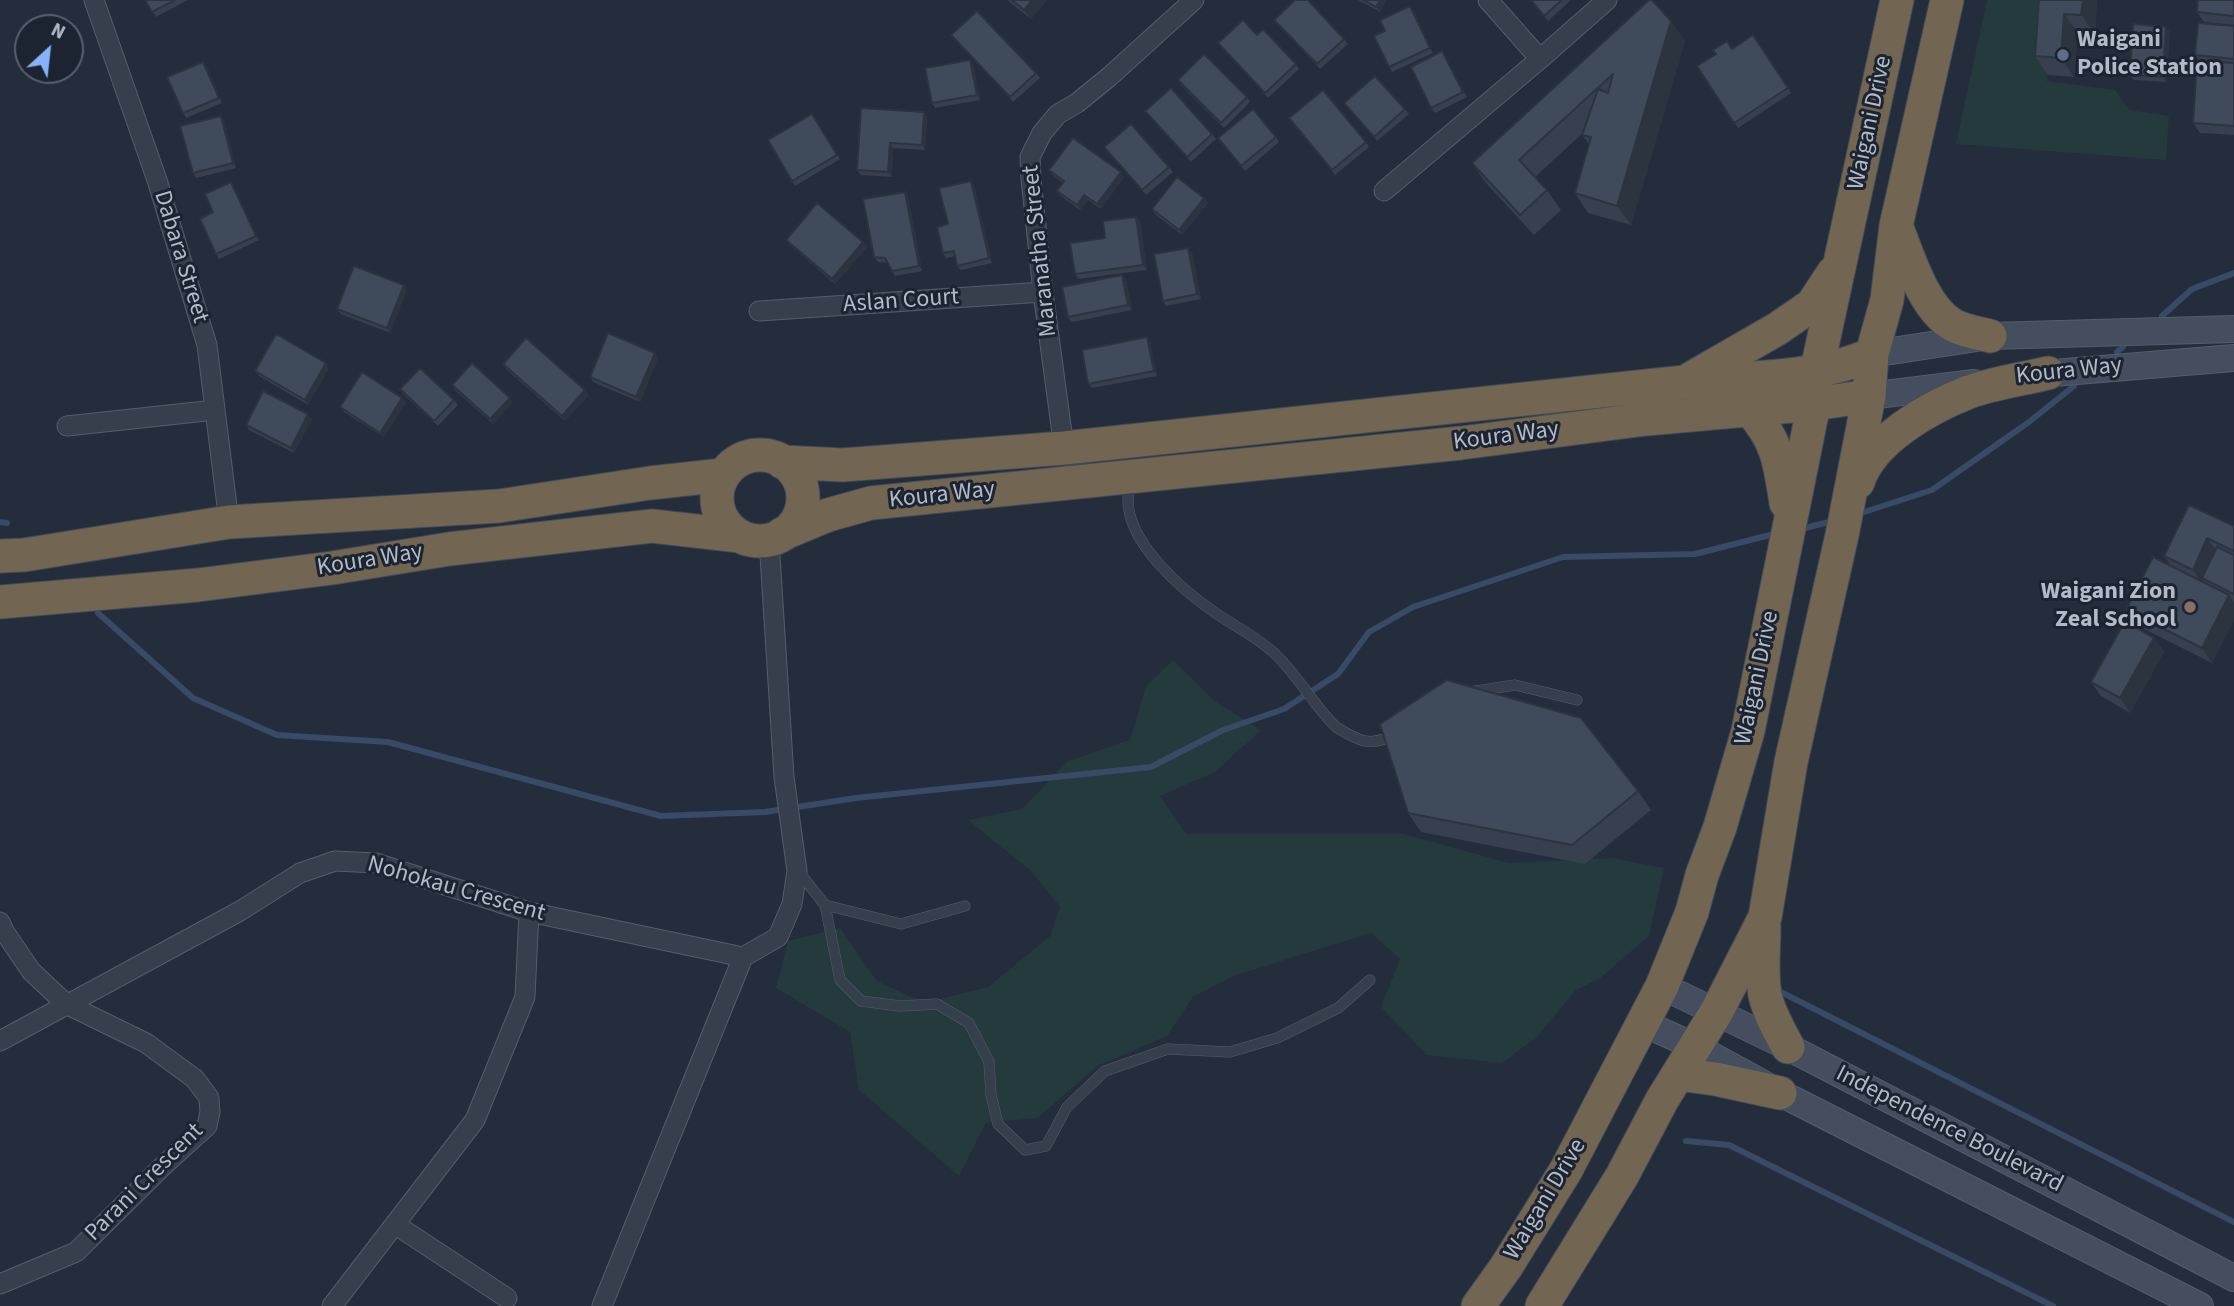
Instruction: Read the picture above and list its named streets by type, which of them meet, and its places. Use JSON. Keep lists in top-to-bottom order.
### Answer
{
  "streets": {
    "highway": ["Waigani Drive", "Koura Way"],
    "street": [
      "Maranatha Street",
      "Dabara Street",
      "Aslan Court",
      "Nohokau Crescent",
      "Independence Boulevard",
      "Parani Crescent"
    ]
  },
  "crossings": [
    ["Waigani Drive", "Koura Way"],
    ["Waigani Drive", "Independence Boulevard"],
    ["Maranatha Street", "Aslan Court"],
    ["Maranatha Street", "Koura Way"],
    ["Dabara Street", "Koura Way"],
    ["Nohokau Crescent", "Parani Crescent"]
  ],
  "places": ["Waigani Police Station", "Waigani Zion Zeal School"],
  "north": "top right"
}
